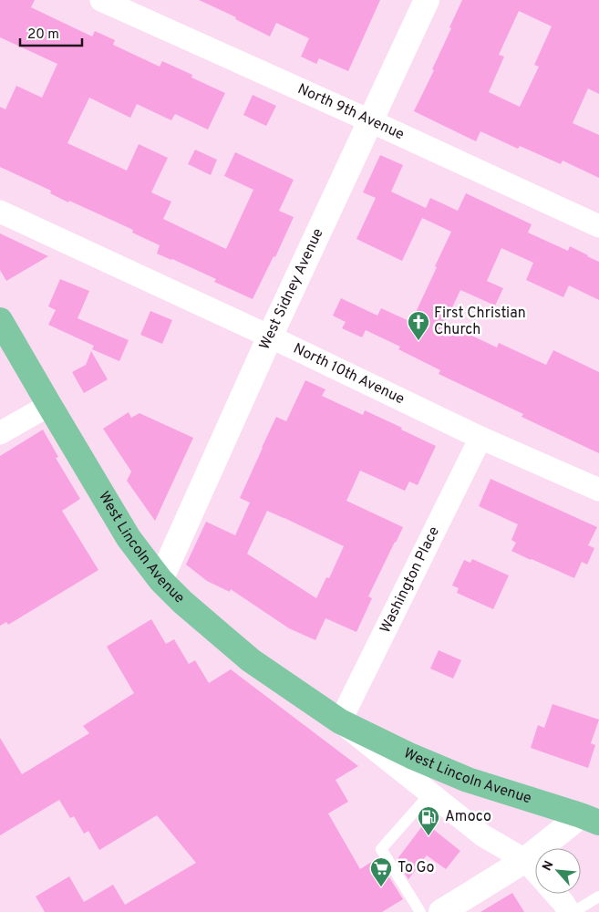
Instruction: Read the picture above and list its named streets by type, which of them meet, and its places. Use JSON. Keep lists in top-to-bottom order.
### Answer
{
  "streets": {
    "main road": ["West Lincoln Avenue"],
    "street": [
      "North 9th Avenue",
      "West Sidney Avenue",
      "North 10th Avenue",
      "Washington Place"
    ]
  },
  "crossings": [
    ["North 9th Avenue", "West Sidney Avenue"],
    ["West Sidney Avenue", "North 10th Avenue"],
    ["West Sidney Avenue", "West Lincoln Avenue"],
    ["North 10th Avenue", "Washington Place"],
    ["West Lincoln Avenue", "Washington Place"]
  ],
  "places": {
    "church": ["First Christian Church"],
    "fuel station": ["Amoco"],
    "supermarket": ["To Go"]
  },
  "scale_bar": "20 m",
  "north": "top left"
}
